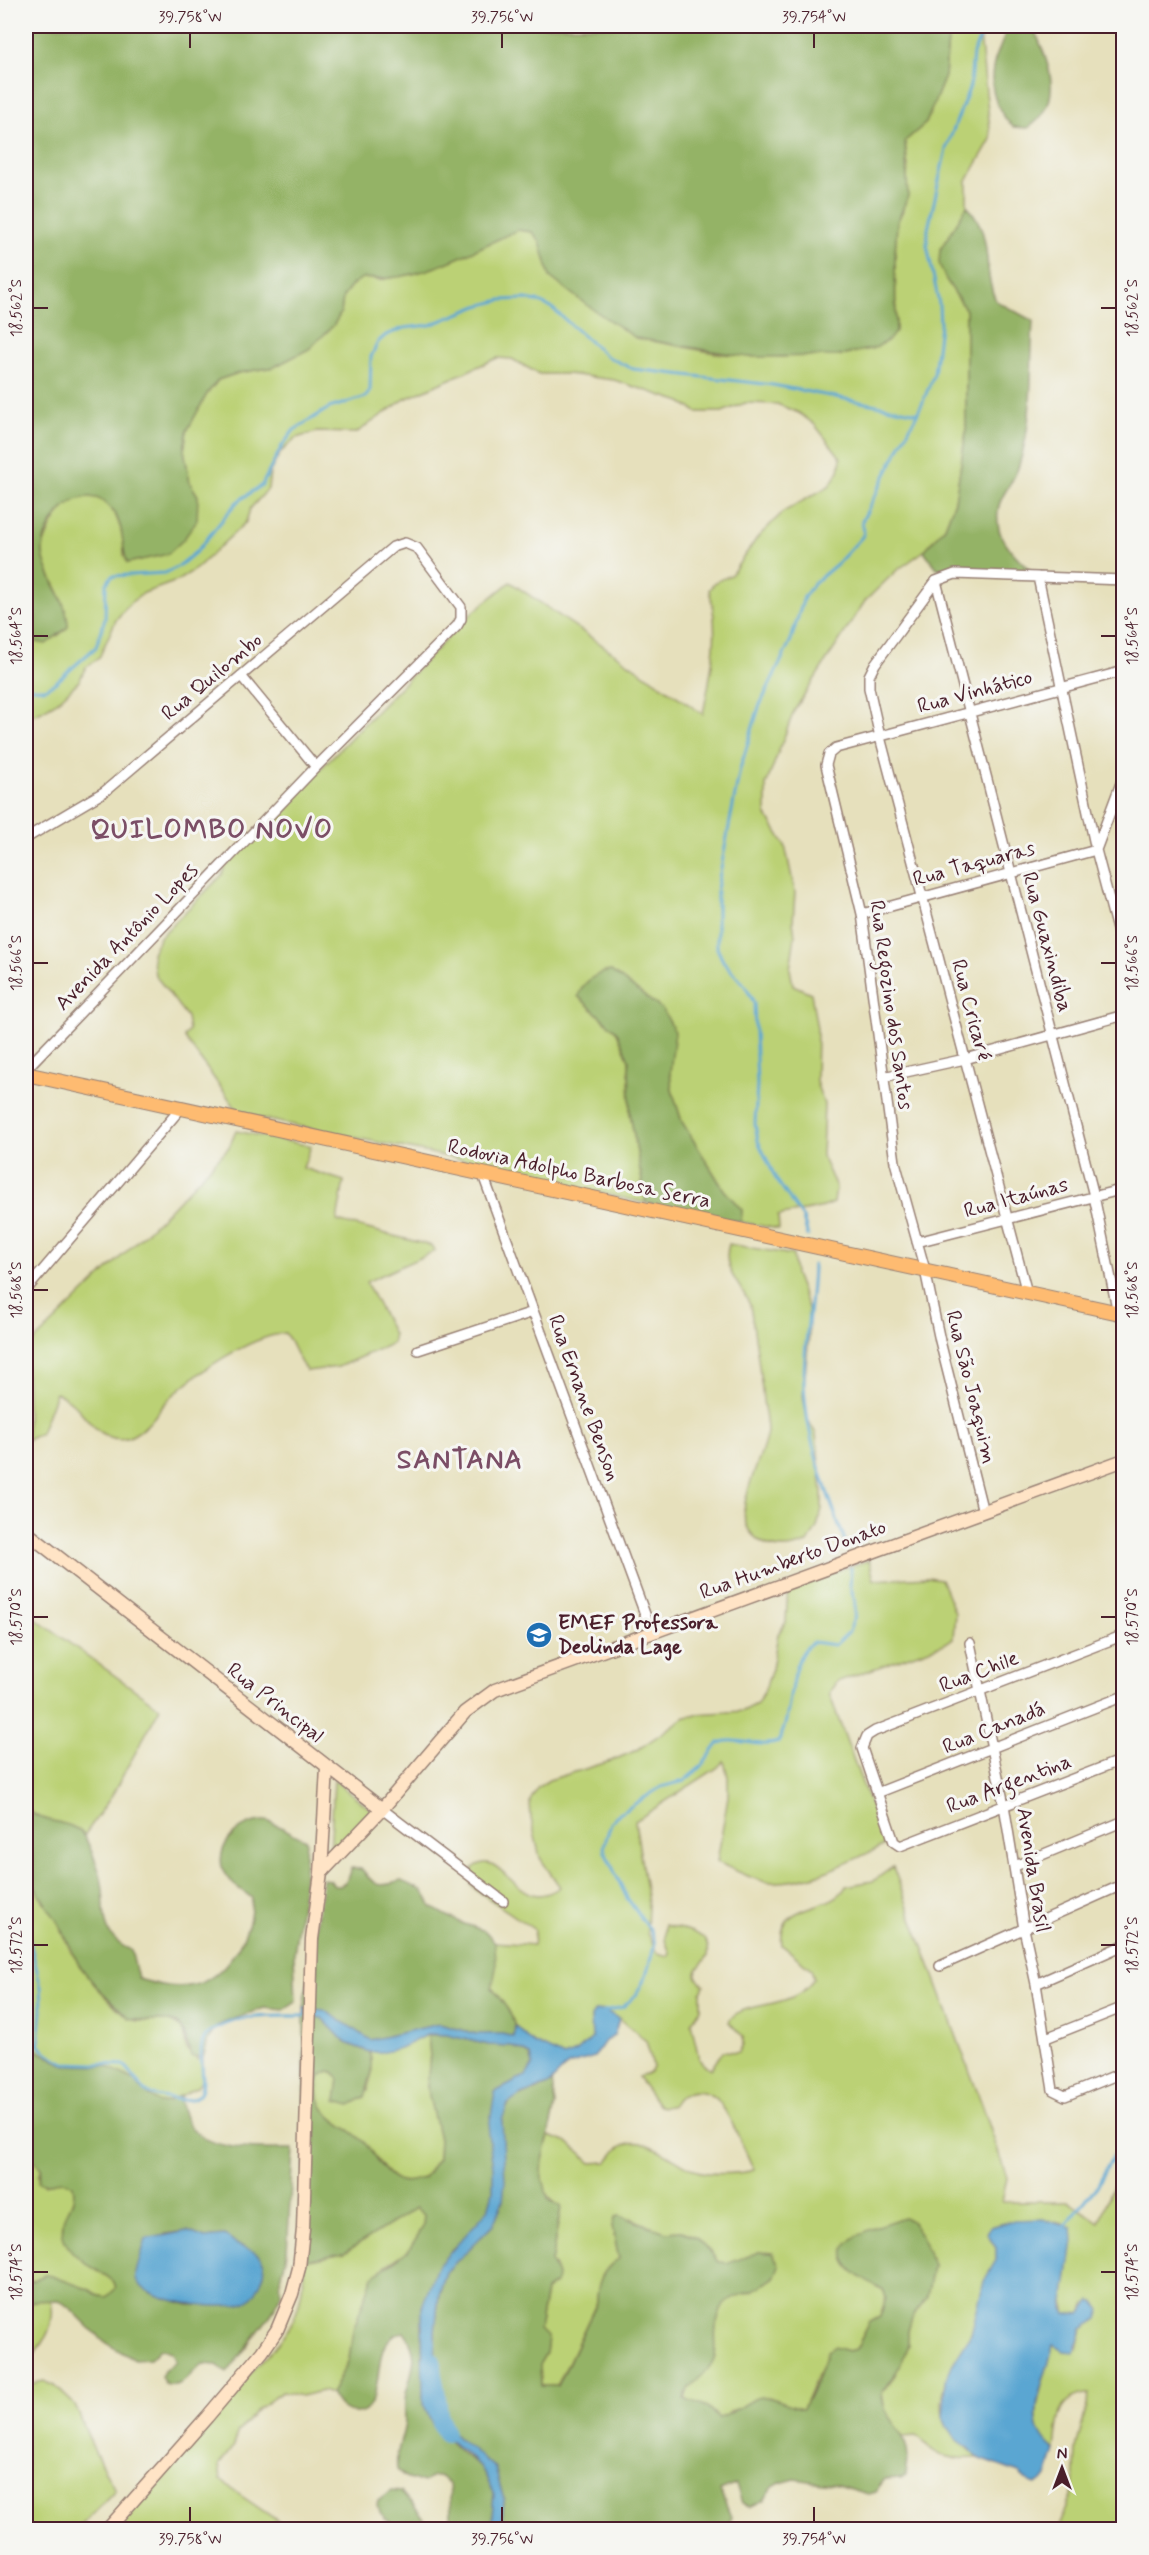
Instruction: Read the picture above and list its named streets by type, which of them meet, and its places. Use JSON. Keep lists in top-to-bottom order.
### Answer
{
  "streets": {
    "main road": ["Rodovia Adolpho Barbosa Serra", "Rua Humberto Donato", "Rua Principal"],
    "street": [
      "Rua Quilombo",
      "Rua Vinhático",
      "Rua Taquaras",
      "Avenida Antônio Lopes",
      "Rua Guaxindiba",
      "Rua Regozino dos Santos",
      "Rua Cricaré",
      "Rua Itaúnas",
      "Rua São Joaquim",
      "Rua Ernane Benson",
      "Rua Chile",
      "Rua Canadá",
      "Rua Argentina",
      "Avenida Brasil"
    ]
  },
  "crossings": [
    ["Rua Quilombo", "Avenida Antônio Lopes"],
    ["Rua Vinhático", "Rua Guaxindiba"],
    ["Rua Vinhático", "Rua Regozino dos Santos"],
    ["Rua Vinhático", "Rua Cricaré"],
    ["Rua Taquaras", "Rua Guaxindiba"],
    ["Rua Taquaras", "Rua Regozino dos Santos"],
    ["Rua Taquaras", "Rua Cricaré"],
    ["Rua Guaxindiba", "Rua Cricaré"],
    ["Rua Guaxindiba", "Rodovia Adolpho Barbosa Serra"],
    ["Rua Guaxindiba", "Rua Itaúnas"],
    ["Rua Regozino dos Santos", "Rodovia Adolpho Barbosa Serra"],
    ["Rua Regozino dos Santos", "Rua Itaúnas"],
    ["Rua Regozino dos Santos", "Rua São Joaquim"],
    ["Rua Cricaré", "Rodovia Adolpho Barbosa Serra"],
    ["Rua Cricaré", "Rua Itaúnas"],
    ["Rodovia Adolpho Barbosa Serra", "Rua São Joaquim"],
    ["Rodovia Adolpho Barbosa Serra", "Rua Ernane Benson"],
    ["Rua São Joaquim", "Rua Humberto Donato"],
    ["Rua Ernane Benson", "Rua Humberto Donato"],
    ["Rua Humberto Donato", "Rua Principal"],
    ["Rua Chile", "Rua Canadá"],
    ["Rua Chile", "Rua Argentina"],
    ["Rua Chile", "Avenida Brasil"],
    ["Rua Canadá", "Rua Argentina"],
    ["Rua Canadá", "Avenida Brasil"],
    ["Rua Argentina", "Avenida Brasil"]
  ],
  "districts": ["QUILOMBO NOVO", "SANTANA"],
  "places": {
    "school or university": ["EMEF Professora Deolinda Lage"]
  },
  "north": "top",
  "coordinates": [
    "39.758°W",
    "39.756°W",
    "39.754°W",
    "18.562°S",
    "18.564°S",
    "18.566°S",
    "18.568°S",
    "18.570°S",
    "18.572°S",
    "18.574°S"
  ]
}
